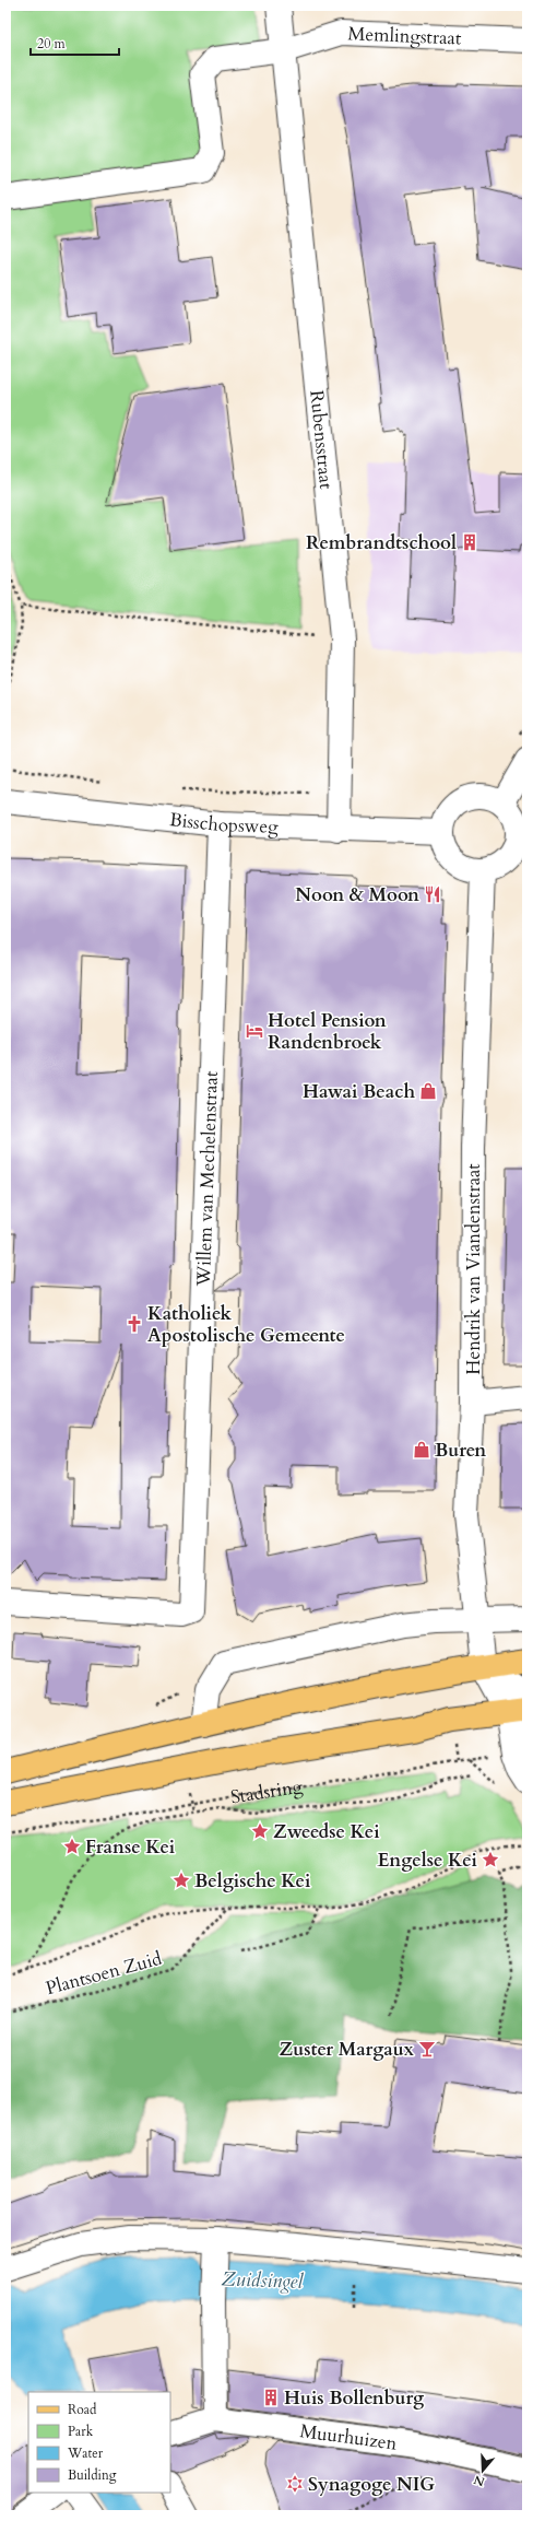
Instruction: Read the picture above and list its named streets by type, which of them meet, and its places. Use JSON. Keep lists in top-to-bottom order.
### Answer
{
  "streets": {
    "main road": ["Stadsring"],
    "street": [
      "Memlingstraat",
      "Rubensstraat",
      "Bisschopsweg",
      "Willem van Mechelenstraat",
      "Hendrik van Viandenstraat",
      "Muurhuizen"
    ],
    "path": ["Plantsoen Zuid"]
  },
  "crossings": [
    ["Memlingstraat", "Rubensstraat"],
    ["Rubensstraat", "Bisschopsweg"],
    ["Bisschopsweg", "Willem van Mechelenstraat"],
    ["Bisschopsweg", "Hendrik van Viandenstraat"]
  ],
  "water": ["Zuidsingel"],
  "places": {
    "building": ["Rembrandtschool", "Huis Bollenburg"],
    "restaurant": ["Noon & Moon"],
    "hotel": ["Hotel Pension Randenbroek"],
    "shop": ["Hawai Beach", "Buren"],
    "church": ["Katholiek Apostolische Gemeente"],
    "place": [
      "Zweedse Kei",
      "Franse Kei",
      "Engelse Kei",
      "Belgische Kei"
    ],
    "bar": ["Zuster Margaux"],
    "synagogue": ["Synagoge NIG"]
  },
  "legend": [
    "Road",
    "Park",
    "Water",
    "Building"
  ],
  "scale_bar": "20 m",
  "north": "bottom"
}
